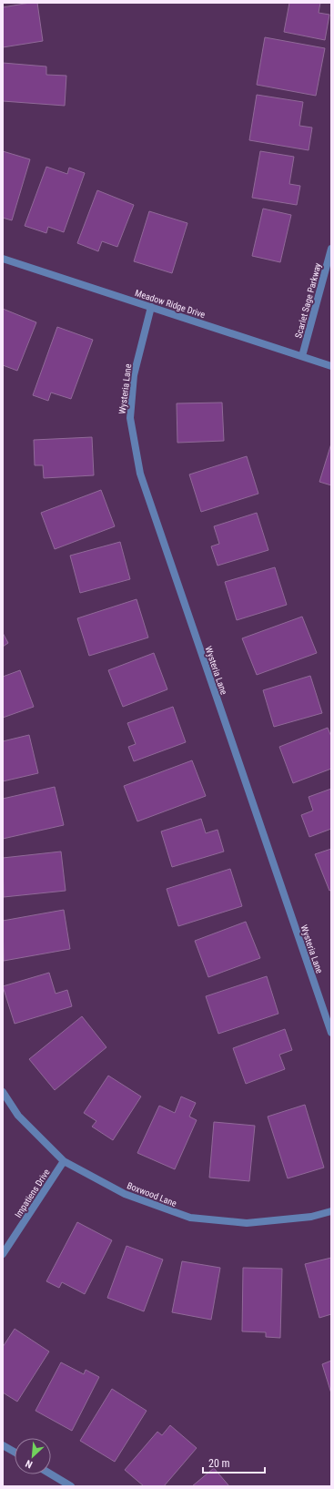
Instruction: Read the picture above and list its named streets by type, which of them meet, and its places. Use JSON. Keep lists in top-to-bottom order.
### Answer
{
  "streets": {
    "street": [
      "Scarlet Sage Parkway",
      "Meadow Ridge Drive",
      "Wysteria Lane",
      "Impatiens Drive",
      "Boxwood Lane"
    ]
  },
  "crossings": [
    ["Scarlet Sage Parkway", "Meadow Ridge Drive"],
    ["Meadow Ridge Drive", "Wysteria Lane"],
    ["Impatiens Drive", "Boxwood Lane"]
  ],
  "scale_bar": "20 m",
  "north": "bottom left"
}
